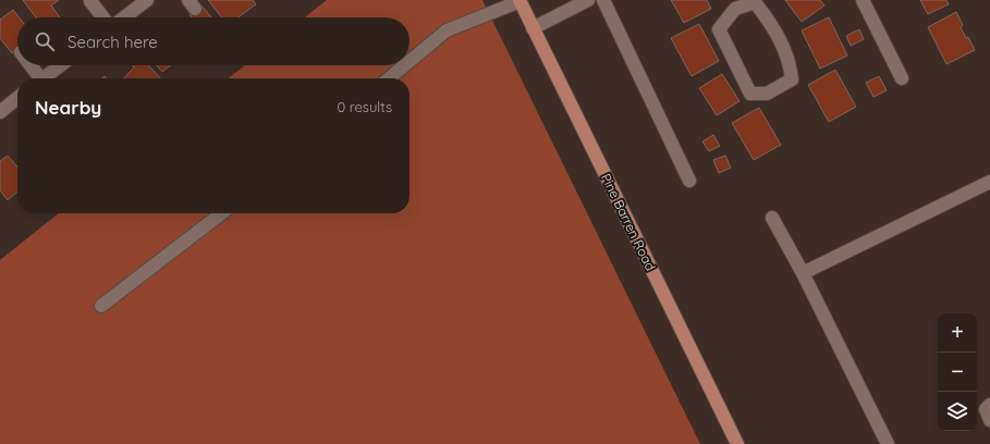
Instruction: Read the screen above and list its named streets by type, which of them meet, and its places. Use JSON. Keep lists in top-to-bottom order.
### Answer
{
  "streets": {
    "main road": ["Pine Barren Road"]
  },
  "page": {
    "search": "Search here",
    "heading": ["Nearby", "0 results"],
    "map_buttons": ["+", "−"]
  }
}
